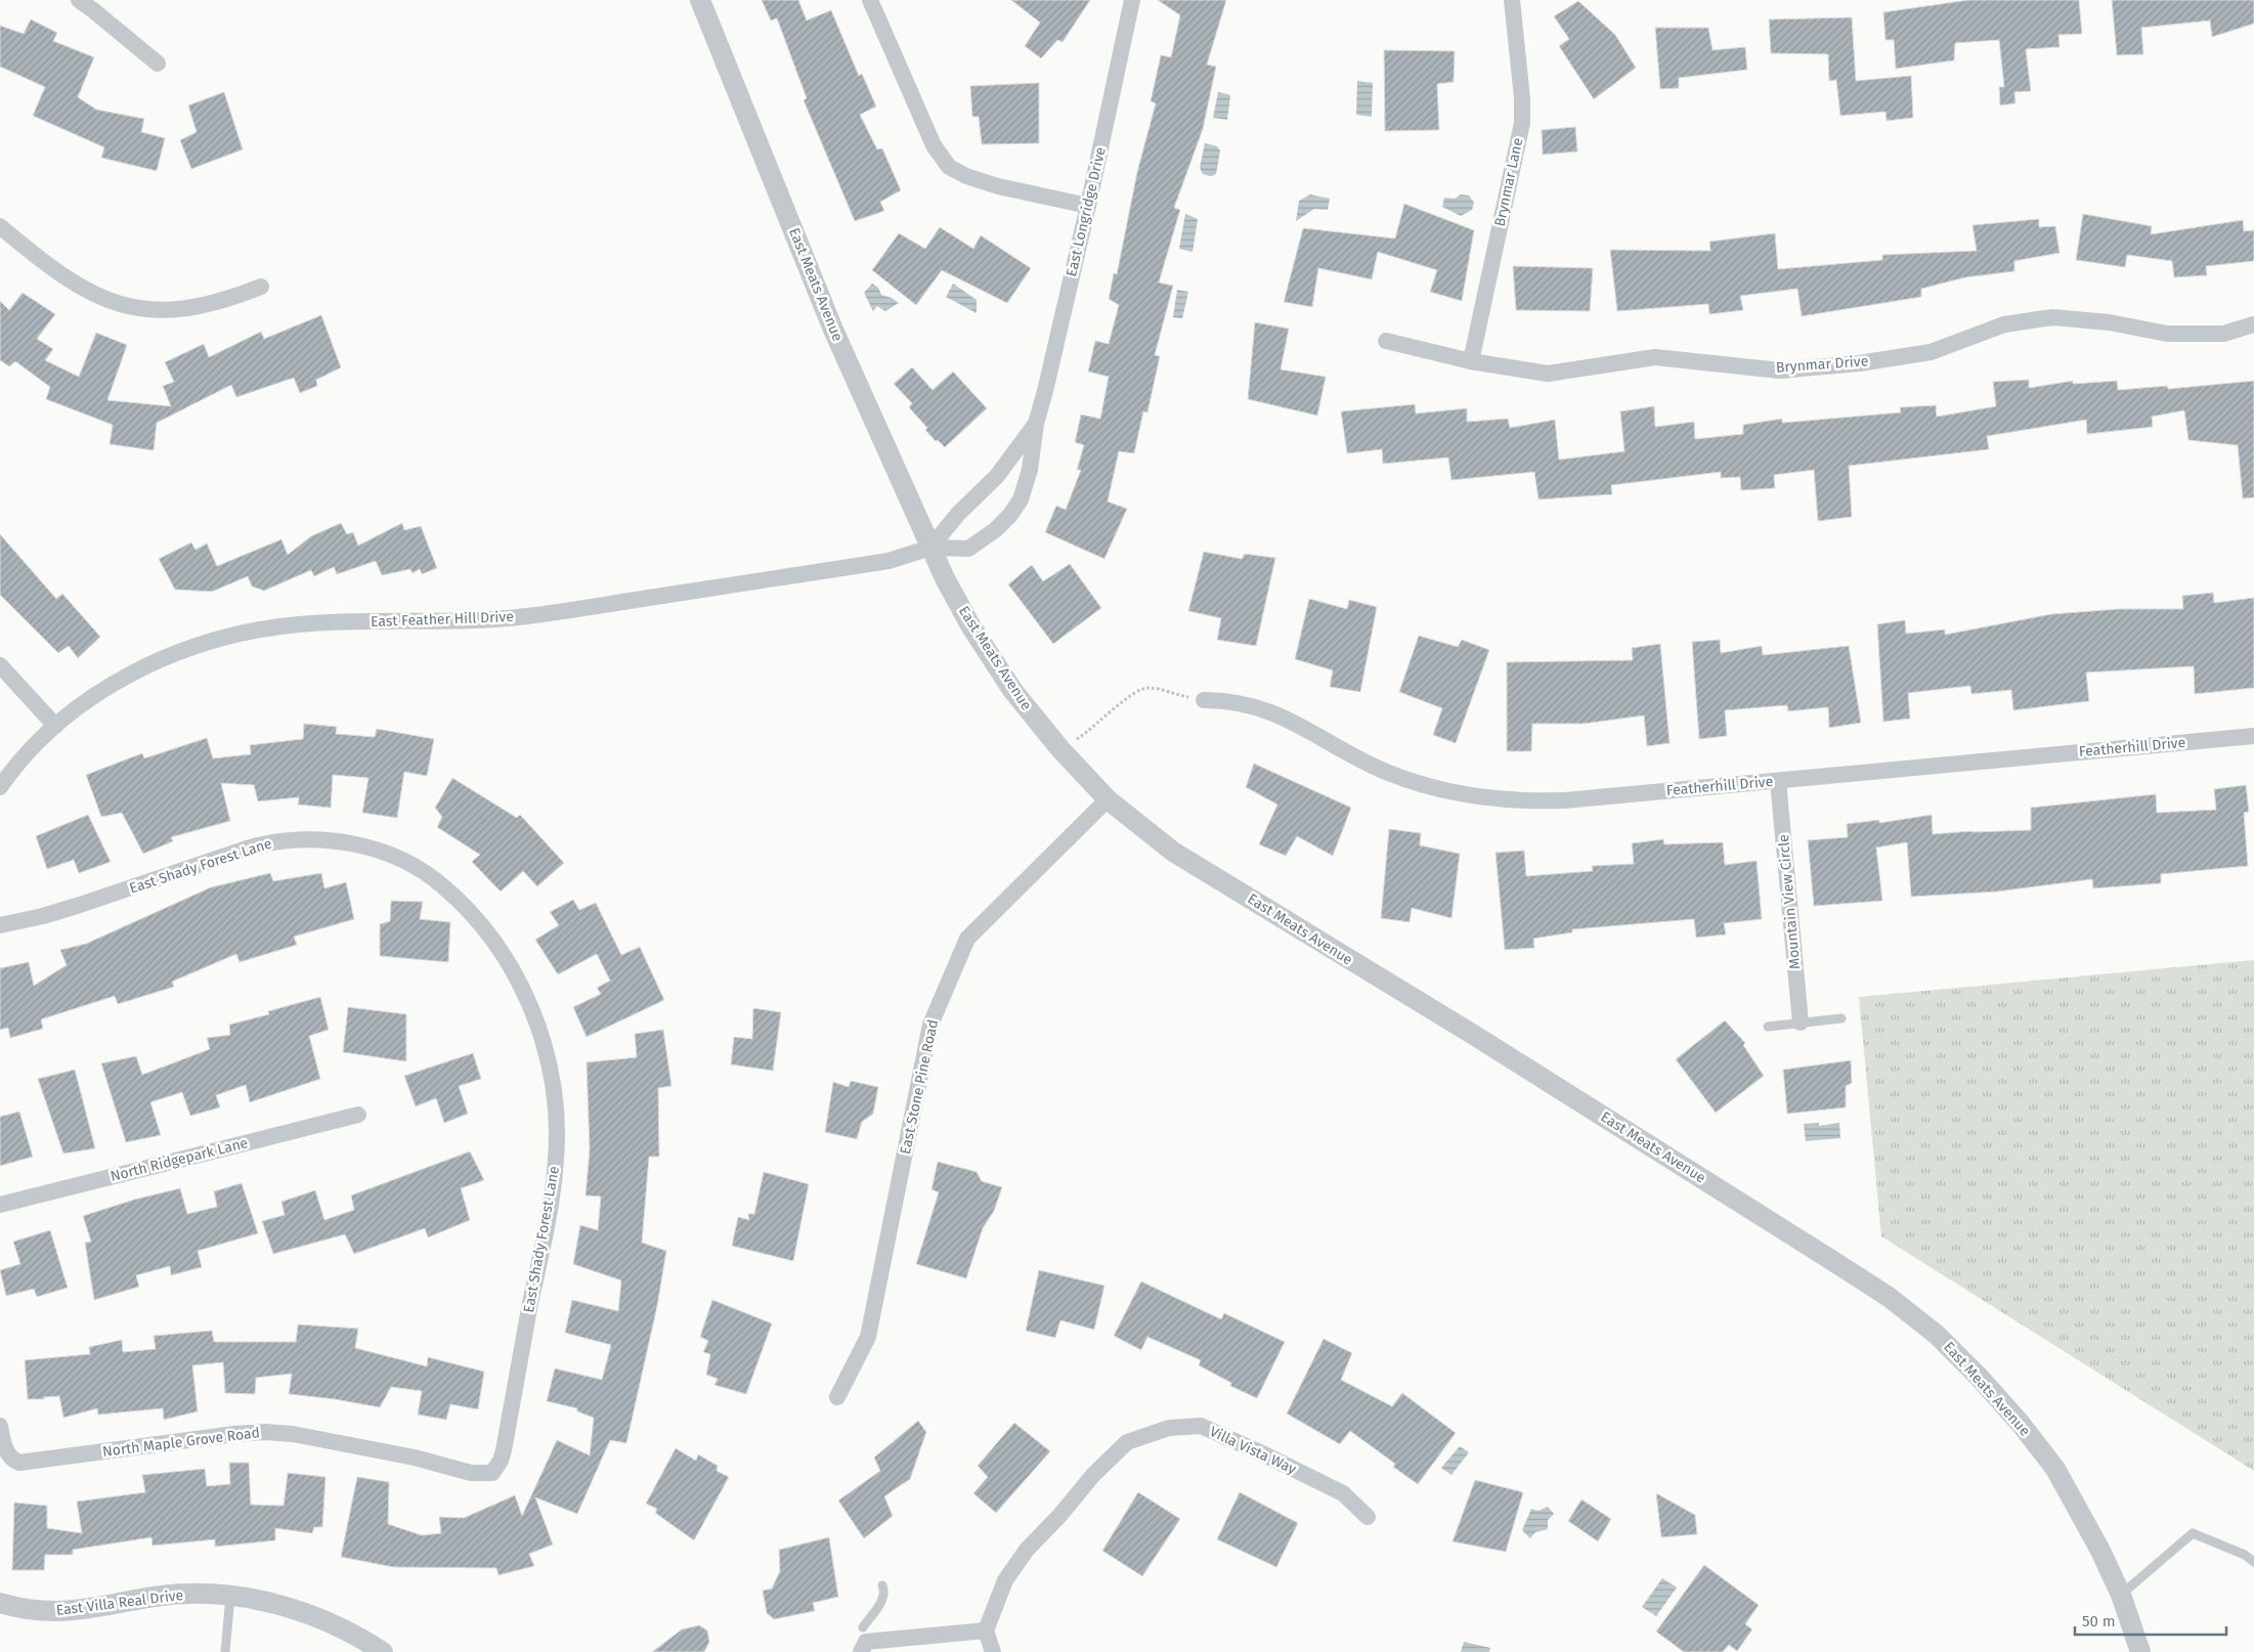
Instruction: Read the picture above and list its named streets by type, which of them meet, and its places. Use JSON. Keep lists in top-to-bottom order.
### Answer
{
  "streets": {
    "street": [
      "Brynmar Lane",
      "East Longridge Drive",
      "East Meats Avenue",
      "Brynmar Drive",
      "East Feather Hill Drive",
      "Featherhill Drive",
      "East Shady Forest Lane",
      "Mountain View Circle",
      "East Stone Pine Road",
      "North Ridgepark Lane",
      "North Maple Grove Road",
      "Villa Vista Way",
      "East Villa Real Drive"
    ]
  },
  "crossings": [
    ["Brynmar Lane", "Brynmar Drive"],
    ["East Longridge Drive", "East Meats Avenue"],
    ["East Longridge Drive", "East Feather Hill Drive"],
    ["East Meats Avenue", "East Feather Hill Drive"],
    ["East Meats Avenue", "East Stone Pine Road"],
    ["Featherhill Drive", "Mountain View Circle"],
    ["East Shady Forest Lane", "North Maple Grove Road"]
  ],
  "scale_bar": "50 m"
}
